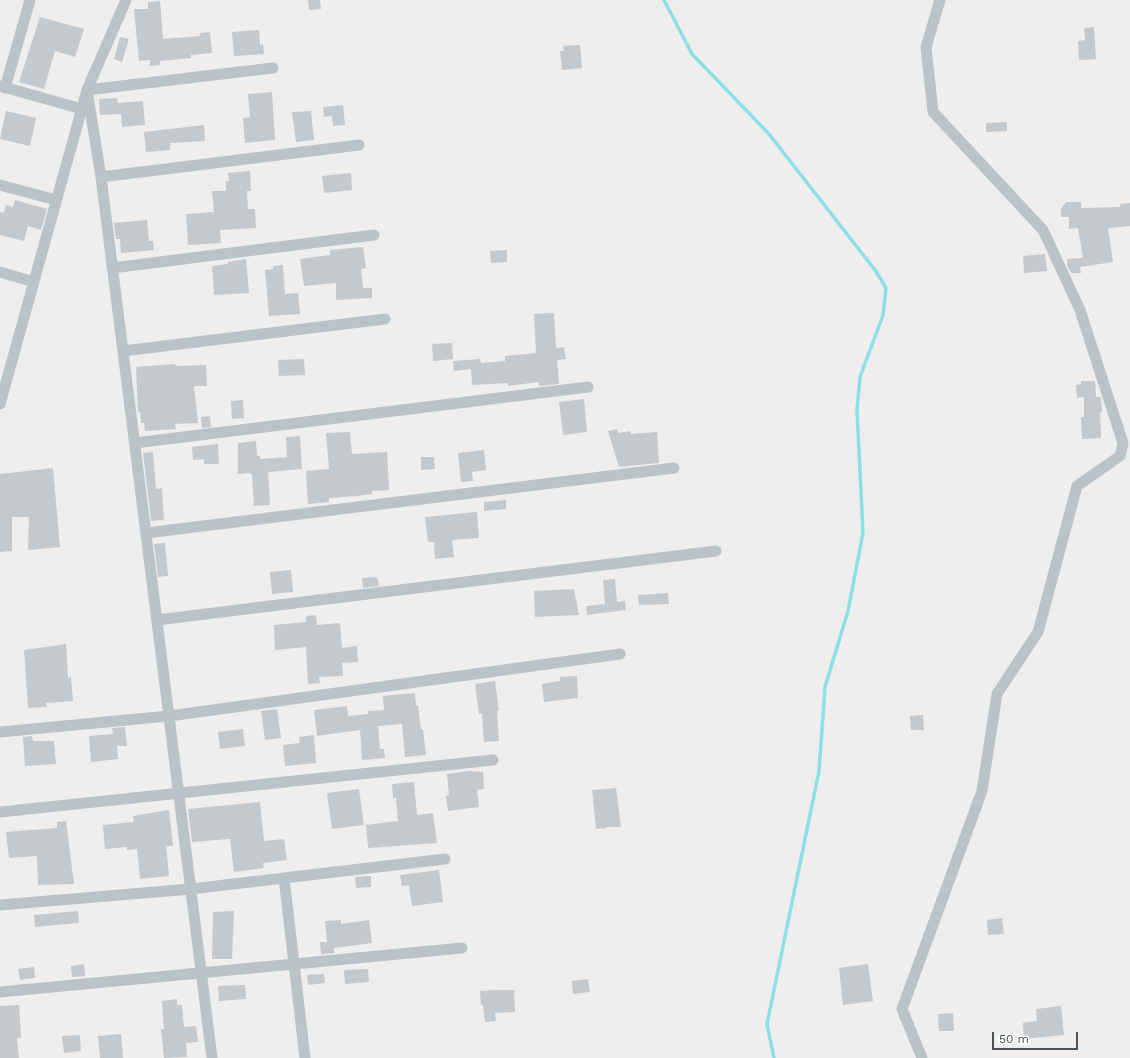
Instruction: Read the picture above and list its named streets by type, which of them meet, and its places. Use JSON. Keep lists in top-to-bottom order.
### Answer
{
  "scale_bar": "50 m"
}
